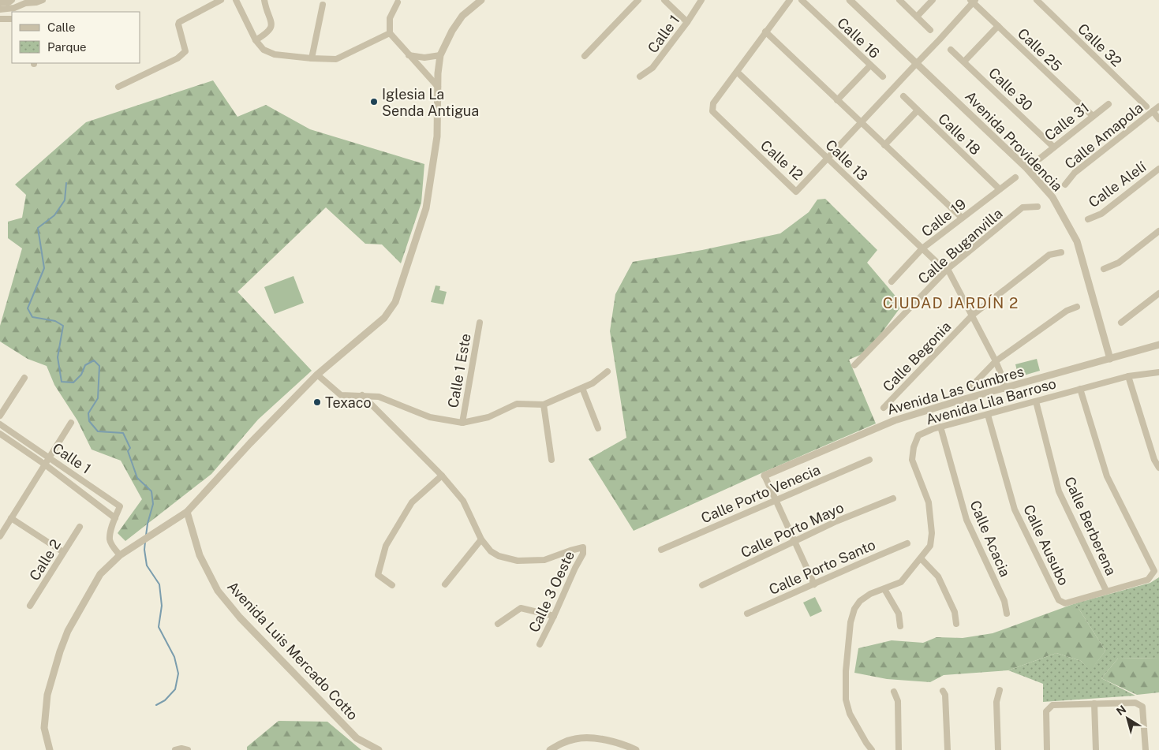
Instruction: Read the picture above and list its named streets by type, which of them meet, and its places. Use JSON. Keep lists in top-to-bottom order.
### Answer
{
  "streets": {
    "street": [
      "Calle 1",
      "Calle 16",
      "Calle 32",
      "Calle 25",
      "Calle 30",
      "Calle 31",
      "Calle 18",
      "Calle Amapola",
      "Avenida Providencia",
      "Calle 12",
      "Calle 13",
      "Calle Alelí",
      "Calle 19",
      "Calle Buganvilla",
      "Calle Begonia",
      "Calle 1 Este",
      "Avenida Las Cumbres",
      "Avenida Lila Barroso",
      "Calle Porto Venecia",
      "Calle Berberena",
      "Calle Porto Mayo",
      "Calle Acacia",
      "Calle Ausubo",
      "Calle 2",
      "Calle Porto Santo",
      "Calle 3 Oeste",
      "Avenida Luis Mercado Cotto"
    ]
  },
  "crossings": [
    ["Calle 25", "Calle 31"],
    ["Calle 25", "Calle 12"],
    ["Calle 30", "Calle 31"],
    ["Calle 18", "Calle 19"],
    ["Avenida Providencia", "Calle 12"],
    ["Avenida Providencia", "Avenida Las Cumbres"],
    ["Calle 12", "Calle 13"],
    ["Calle 13", "Calle 19"],
    ["Avenida Lila Barroso", "Calle Berberena"],
    ["Avenida Lila Barroso", "Calle Acacia"],
    ["Avenida Lila Barroso", "Calle Ausubo"],
    ["Calle Berberena", "Calle Ausubo"]
  ],
  "districts": ["CIUDAD JARDÍN 2"],
  "places": ["Iglesia La Senda Antigua", "Texaco"],
  "legend": ["Calle", "Parque"],
  "north": "top left"
}
